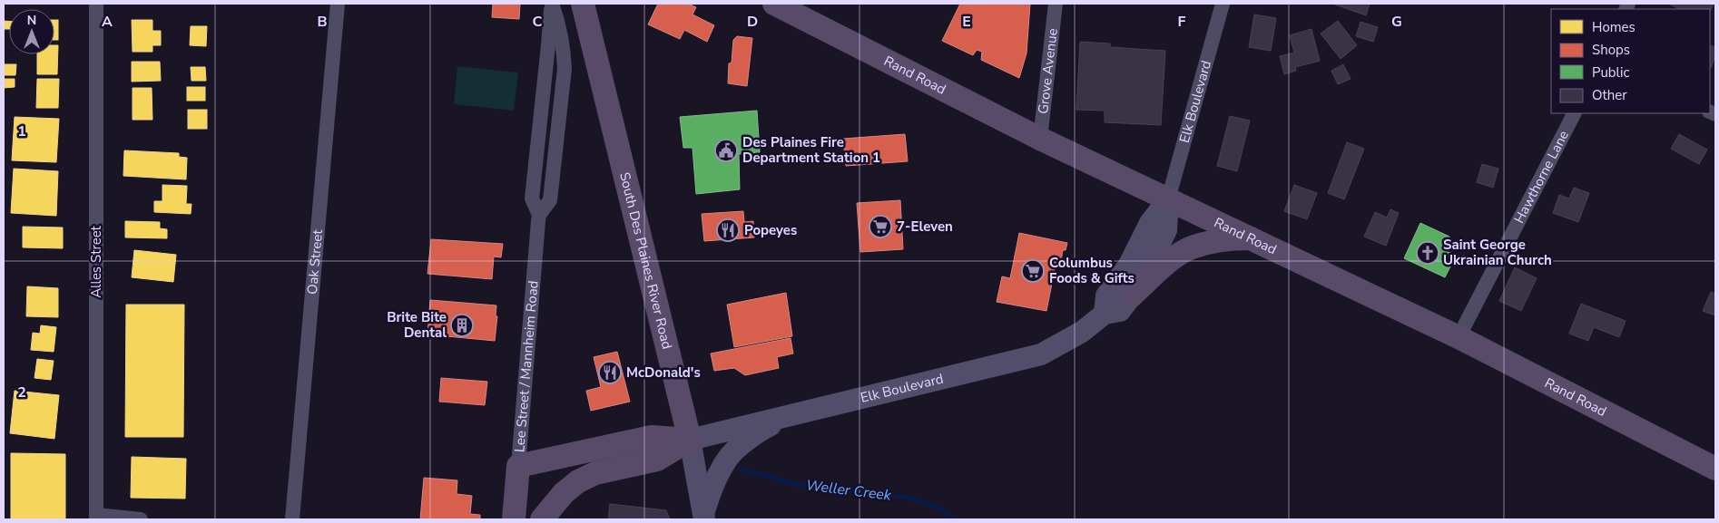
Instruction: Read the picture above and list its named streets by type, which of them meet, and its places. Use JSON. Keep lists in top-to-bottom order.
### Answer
{
  "streets": {
    "main road": [
      "Rand Road",
      "Elk Boulevard",
      "South Des Plaines River Road",
      "Lee Street / Mannheim Road"
    ],
    "street": [
      "Grove Avenue",
      "Hawthorne Lane",
      "Oak Street",
      "Alles Street"
    ]
  },
  "crossings": [
    ["Grove Avenue", "Rand Road"],
    ["Rand Road", "Elk Boulevard"],
    ["Rand Road", "Hawthorne Lane"],
    ["Elk Boulevard", "South Des Plaines River Road"],
    ["Elk Boulevard", "Lee Street / Mannheim Road"]
  ],
  "water": ["Weller Creek"],
  "places": {
    "public building": ["Des Plaines Fire Department Station 1"],
    "supermarket": ["7-Eleven", "Columbus Foods & Gifts"],
    "restaurant": ["Popeyes", "McDonald's"],
    "church": ["Saint George Ukrainian Church"],
    "building": ["Brite Bite Dental"]
  },
  "legend": [
    "Homes",
    "Shops",
    "Public",
    "Other"
  ],
  "north": "top",
  "grid": {
    "columns": [
      "A",
      "B",
      "C",
      "D",
      "E",
      "F",
      "G"
    ],
    "rows": ["1", "2"]
  }
}
